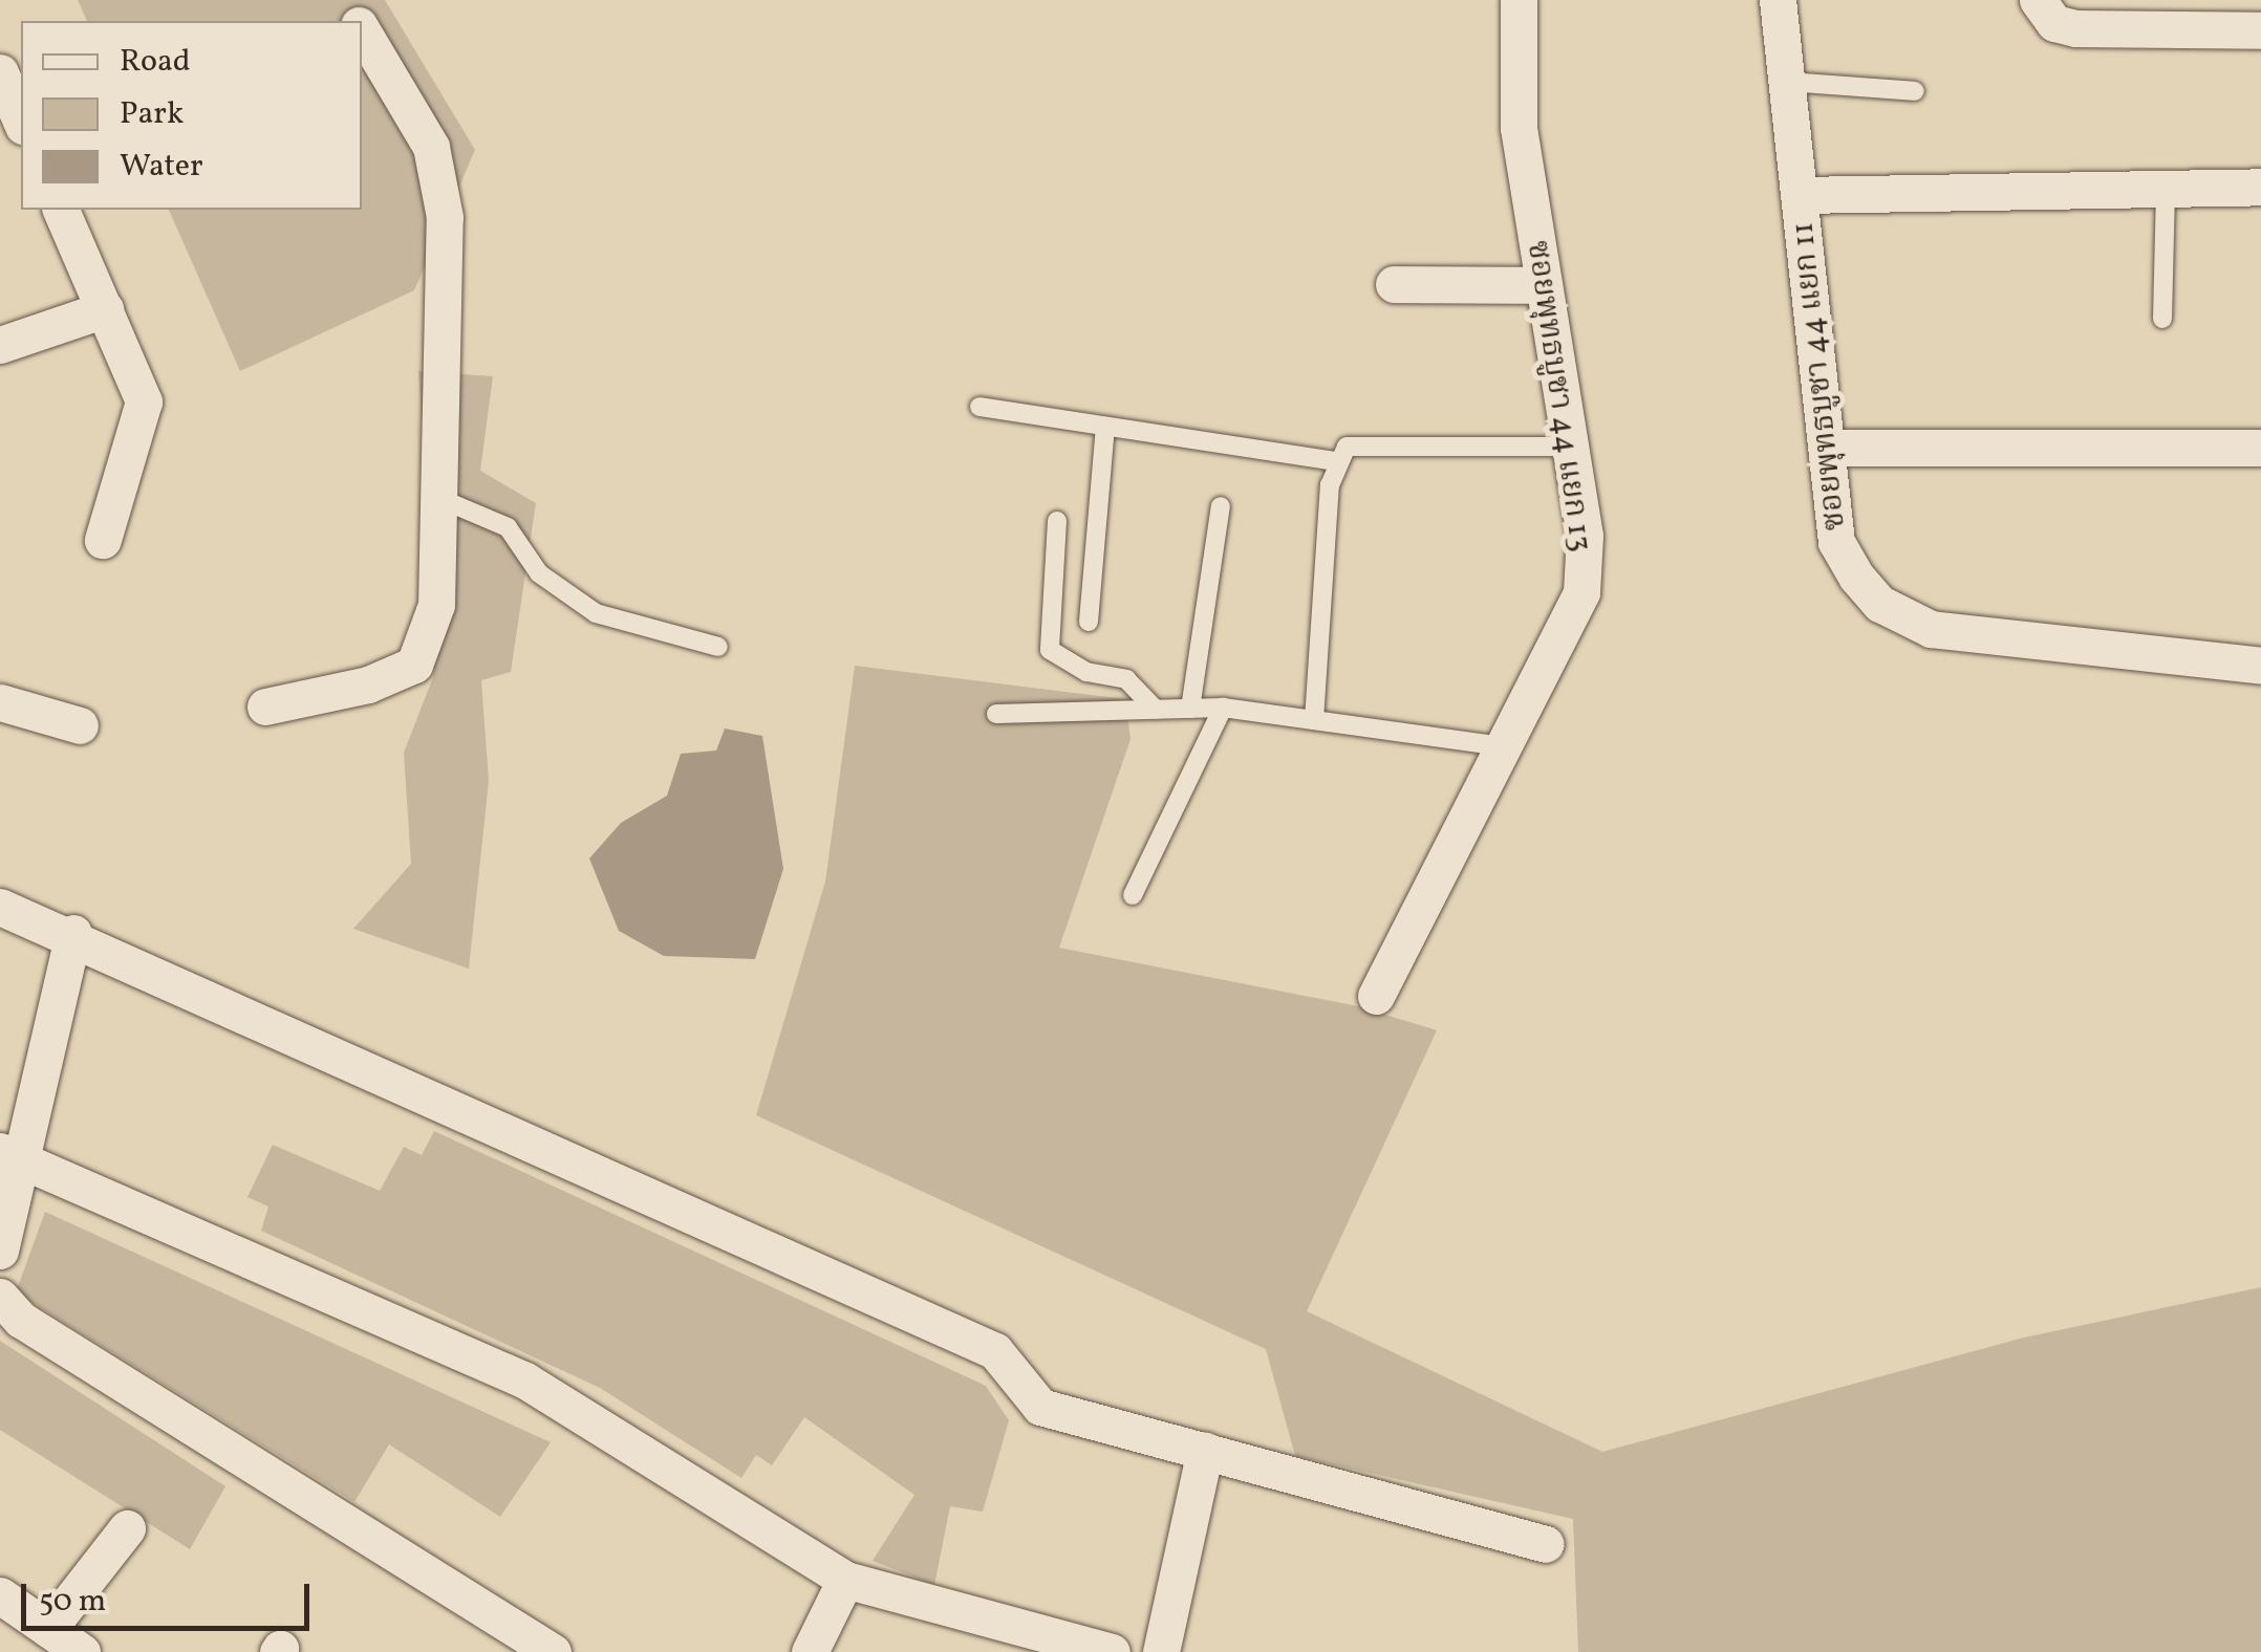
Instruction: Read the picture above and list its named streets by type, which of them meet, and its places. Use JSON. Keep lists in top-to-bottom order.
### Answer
{
  "streets": {
    "street": ["ซอยพุทธบูชา 44 แยก 11", "ซอยพุทธบูชา 44 แยก 13"]
  },
  "legend": ["Road", "Park", "Water"],
  "scale_bar": "50 m"
}
